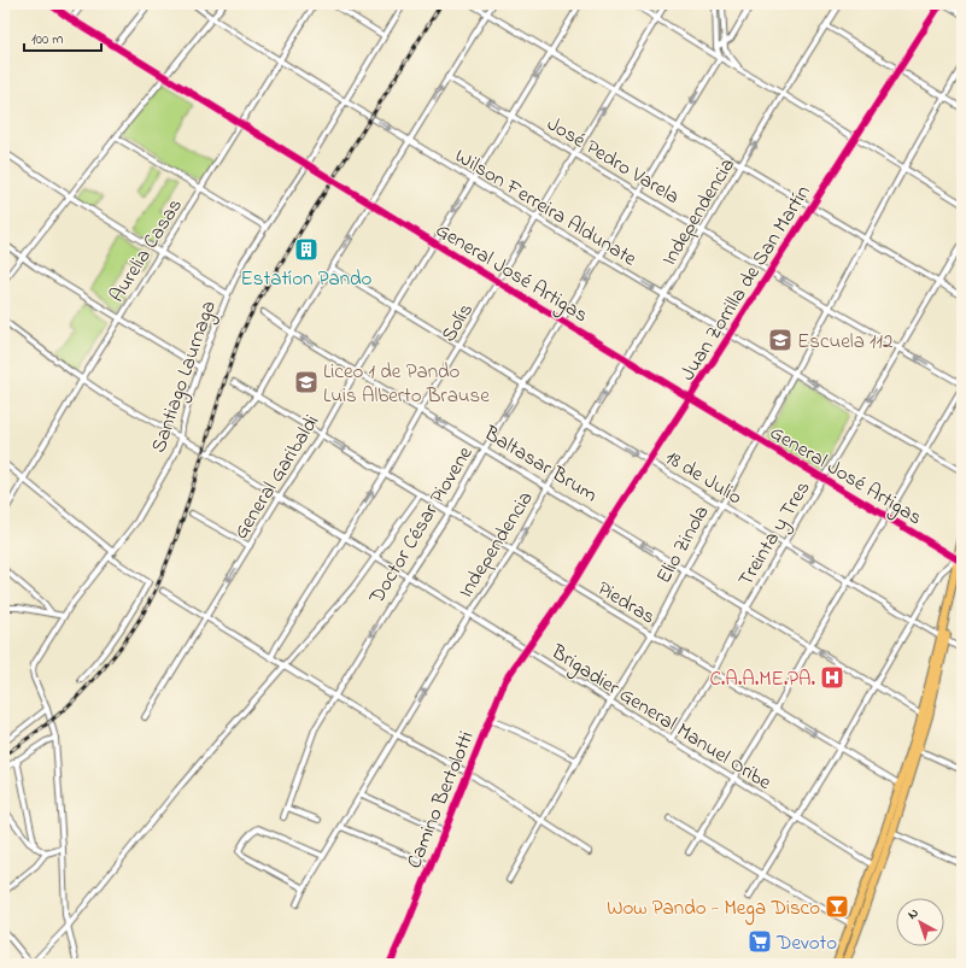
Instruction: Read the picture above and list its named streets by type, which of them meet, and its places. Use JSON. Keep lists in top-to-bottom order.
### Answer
{
  "streets": {
    "street": [
      "José Pedro Varela",
      "Wilson Ferreira Aldunate",
      "Independencia",
      "Aurelia Casas",
      "General José Artigas",
      "Juan Zorrilla de San Martín",
      "Solís",
      "Santiago Laurnaga",
      "Baltasar Brum",
      "General Garibaldi",
      "18 de Julio",
      "Doctor César Piovene",
      "Treinta y Tres",
      "Elio Zinola",
      "Piedras",
      "Brigadier General Manuel Oribe",
      "Camino Bertolotti"
    ]
  },
  "crossings": [
    ["José Pedro Varela", "Independencia"],
    ["José Pedro Varela", "Juan Zorrilla de San Martín"],
    ["José Pedro Varela", "Solís"],
    ["José Pedro Varela", "General Garibaldi"],
    ["José Pedro Varela", "Doctor César Piovene"],
    ["José Pedro Varela", "Treinta y Tres"],
    ["José Pedro Varela", "Elio Zinola"],
    ["Wilson Ferreira Aldunate", "Independencia"],
    ["Wilson Ferreira Aldunate", "Aurelia Casas"],
    ["Wilson Ferreira Aldunate", "Juan Zorrilla de San Martín"],
    ["Wilson Ferreira Aldunate", "Solís"],
    ["Wilson Ferreira Aldunate", "Santiago Laurnaga"],
    ["Wilson Ferreira Aldunate", "General Garibaldi"],
    ["Wilson Ferreira Aldunate", "Doctor César Piovene"],
    ["Wilson Ferreira Aldunate", "Treinta y Tres"],
    ["Wilson Ferreira Aldunate", "Elio Zinola"],
    ["Independencia", "General José Artigas"],
    ["Independencia", "Baltasar Brum"],
    ["Independencia", "18 de Julio"],
    ["Independencia", "Piedras"],
    ["Independencia", "Brigadier General Manuel Oribe"],
    ["Aurelia Casas", "General José Artigas"],
    ["Aurelia Casas", "Brigadier General Manuel Oribe"],
    ["General José Artigas", "Juan Zorrilla de San Martín"],
    ["General José Artigas", "Solís"],
    ["General José Artigas", "Santiago Laurnaga"],
    ["General José Artigas", "General Garibaldi"],
    ["General José Artigas", "Doctor César Piovene"],
    ["General José Artigas", "Treinta y Tres"],
    ["General José Artigas", "Elio Zinola"],
    ["Juan Zorrilla de San Martín", "Baltasar Brum"],
    ["Juan Zorrilla de San Martín", "18 de Julio"],
    ["Juan Zorrilla de San Martín", "Piedras"],
    ["Juan Zorrilla de San Martín", "Brigadier General Manuel Oribe"],
    ["Juan Zorrilla de San Martín", "Camino Bertolotti"],
    ["Solís", "Baltasar Brum"],
    ["Solís", "18 de Julio"],
    ["Solís", "Piedras"],
    ["Solís", "Brigadier General Manuel Oribe"],
    ["Santiago Laurnaga", "Brigadier General Manuel Oribe"],
    ["Baltasar Brum", "General Garibaldi"],
    ["Baltasar Brum", "Doctor César Piovene"],
    ["Baltasar Brum", "Treinta y Tres"],
    ["Baltasar Brum", "Elio Zinola"],
    ["General Garibaldi", "18 de Julio"],
    ["General Garibaldi", "Piedras"],
    ["General Garibaldi", "Brigadier General Manuel Oribe"],
    ["18 de Julio", "Doctor César Piovene"],
    ["18 de Julio", "Treinta y Tres"],
    ["18 de Julio", "Elio Zinola"],
    ["Doctor César Piovene", "Piedras"],
    ["Doctor César Piovene", "Brigadier General Manuel Oribe"],
    ["Treinta y Tres", "Piedras"],
    ["Treinta y Tres", "Brigadier General Manuel Oribe"],
    ["Elio Zinola", "Piedras"],
    ["Elio Zinola", "Brigadier General Manuel Oribe"],
    ["Brigadier General Manuel Oribe", "Camino Bertolotti"]
  ],
  "one_way": [
    "José Pedro Varela",
    "Independencia",
    "Baltasar Brum",
    "General Garibaldi",
    "Doctor César Piovene"
  ],
  "places": {
    "building": ["Estatíon Pando"],
    "school or university": ["Escuela 112", "Liceo 1 de Pando Luis Alberto Brause"],
    "hospital": ["C.A.A.ME.PA."],
    "bar": ["Wow Pando - Mega Disco"],
    "supermarket": ["Devoto"]
  },
  "scale_bar": "100 m",
  "north": "top left"
}
